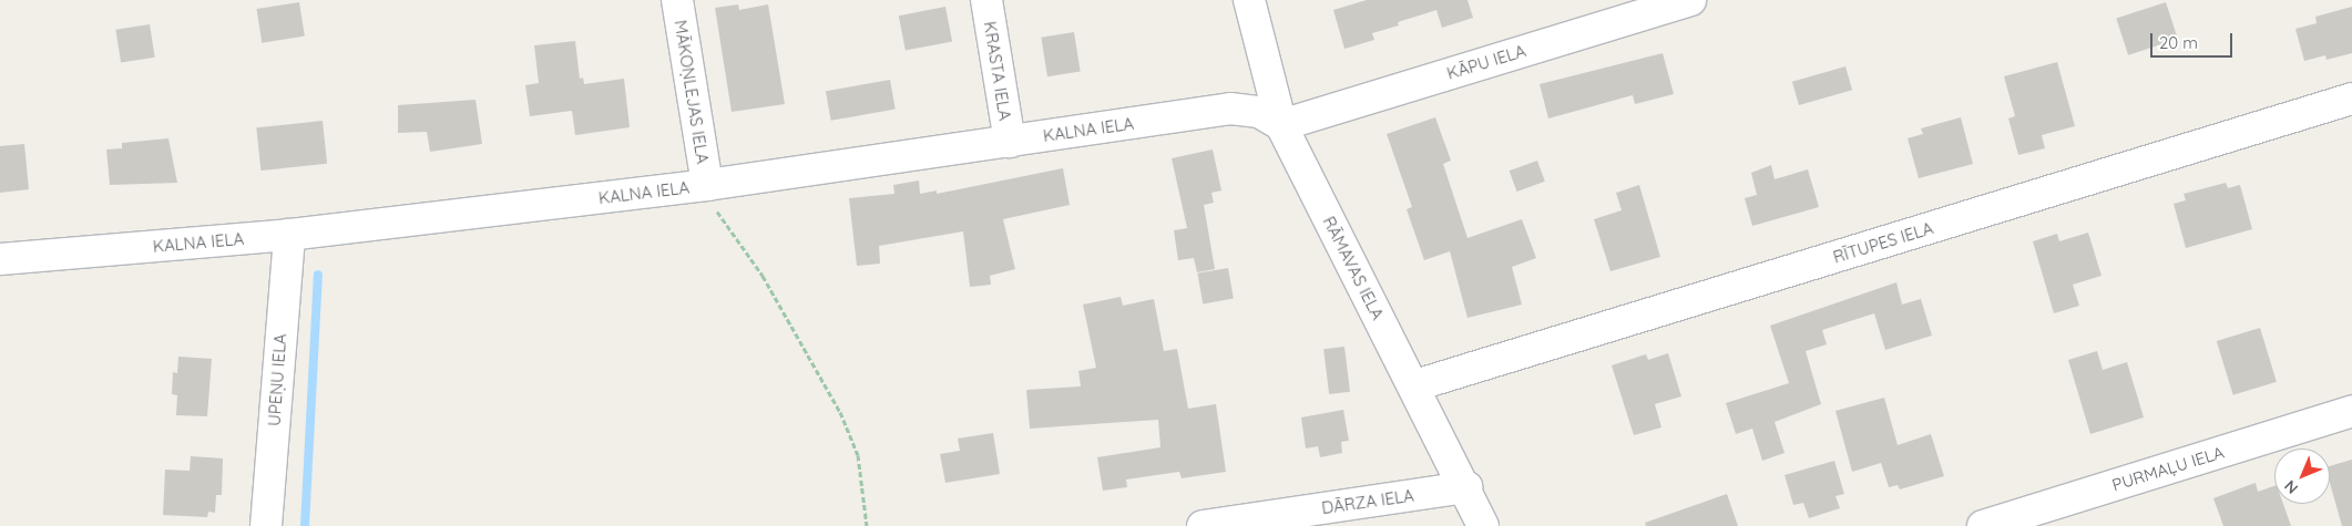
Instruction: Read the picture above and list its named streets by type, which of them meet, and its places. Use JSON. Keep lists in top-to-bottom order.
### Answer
{
  "streets": {
    "street": [
      "KĀPU IELA",
      "KRASTA IELA",
      "MĀKOŅLEJAS IELA",
      "KALNA IELA",
      "RĪTUPES IELA",
      "RĀMAVAS IELA",
      "UPEŅU IELA",
      "PURMAĻU IELA",
      "DĀRZA IELA"
    ]
  },
  "crossings": [
    ["KĀPU IELA", "KALNA IELA"],
    ["KĀPU IELA", "RĀMAVAS IELA"],
    ["KRASTA IELA", "KALNA IELA"],
    ["MĀKOŅLEJAS IELA", "KALNA IELA"],
    ["KALNA IELA", "RĀMAVAS IELA"],
    ["KALNA IELA", "UPEŅU IELA"],
    ["RĪTUPES IELA", "RĀMAVAS IELA"],
    ["RĀMAVAS IELA", "DĀRZA IELA"]
  ],
  "scale_bar": "20 m",
  "north": "bottom left"
}
